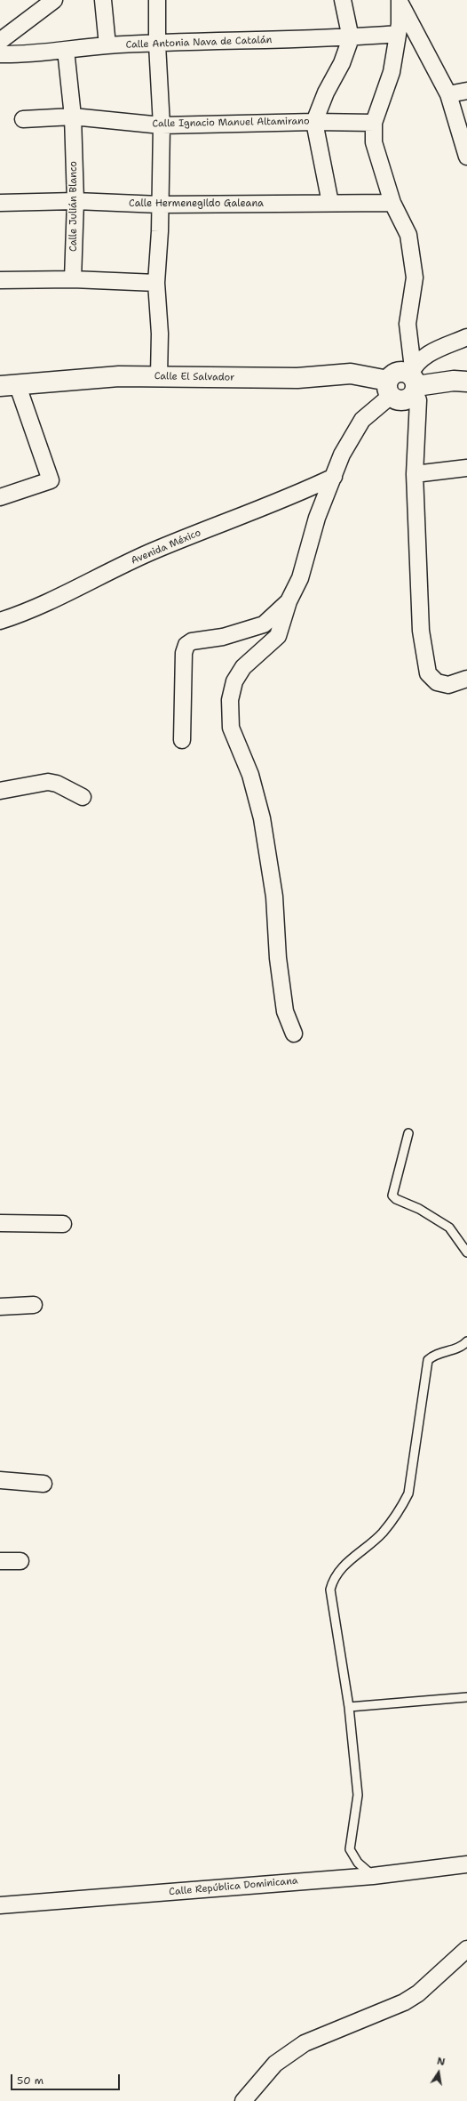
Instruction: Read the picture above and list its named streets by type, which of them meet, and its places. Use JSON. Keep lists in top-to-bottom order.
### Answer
{
  "streets": {
    "street": [
      "Calle Antonia Nava de Catalán",
      "Calle Ignacio Manuel Altamirano",
      "Calle Hermenegildo Galeana",
      "Calle Julián Blanco",
      "Calle El Salvador",
      "Avenida México",
      "Calle República Dominicana"
    ]
  },
  "crossings": [
    ["Calle Antonia Nava de Catalán", "Calle Julián Blanco"],
    ["Calle Ignacio Manuel Altamirano", "Calle Julián Blanco"],
    ["Calle Hermenegildo Galeana", "Calle Julián Blanco"]
  ],
  "scale_bar": "50 m",
  "north": "top"
}
